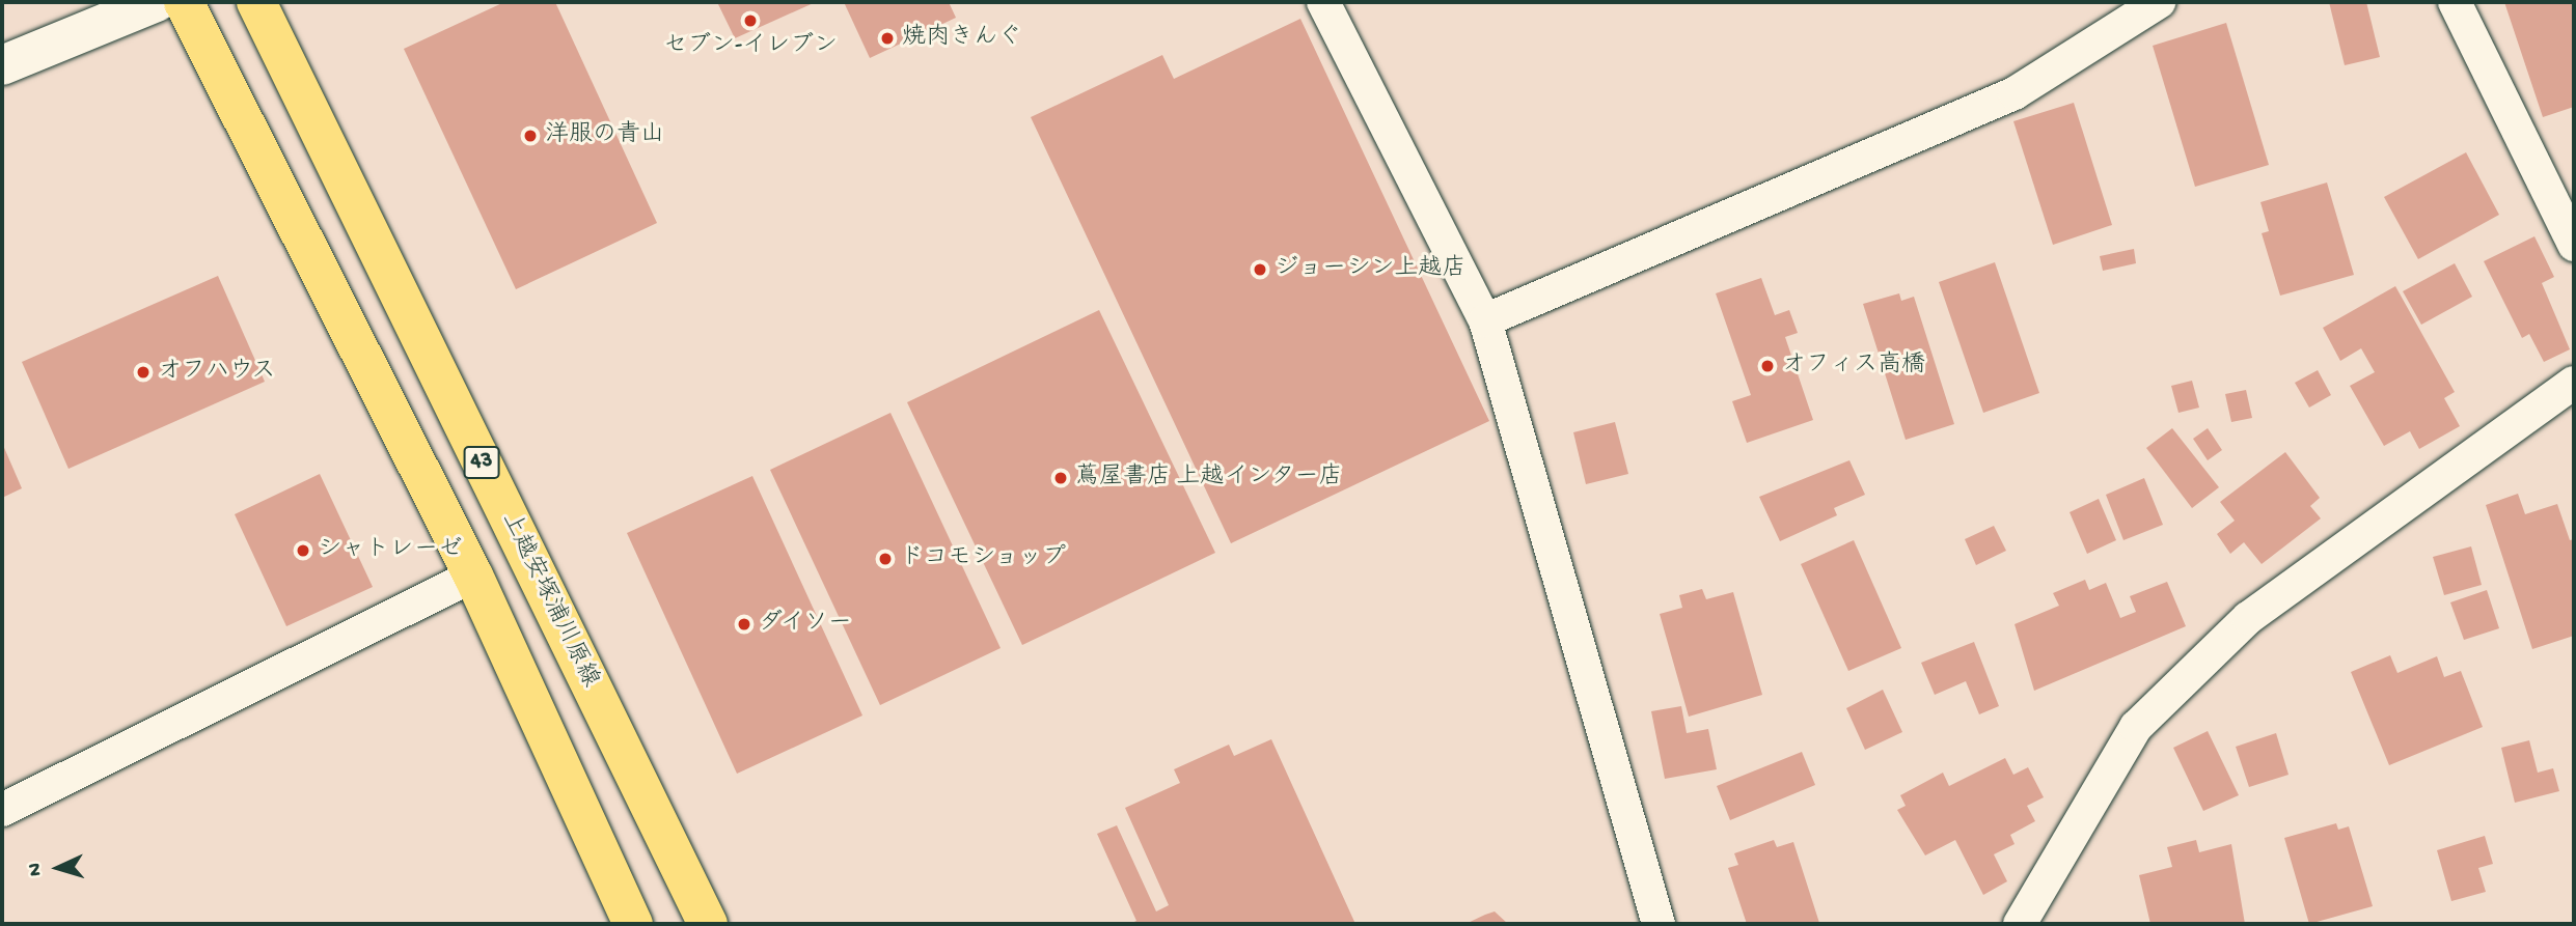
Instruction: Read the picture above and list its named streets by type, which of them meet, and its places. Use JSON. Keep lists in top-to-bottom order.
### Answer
{
  "streets": {
    "main road": ["43", "上越安塚浦川原線"]
  },
  "places": [
    "セブン-イレブン",
    "焼肉きんぐ",
    "洋服の青山",
    "ジョーシン上越店",
    "オフィス高橋",
    "オフハウス",
    "蔦屋書店 上越インター店",
    "シャトレーゼ",
    "ドコモショップ",
    "ダイソー"
  ],
  "north": "left"
}
